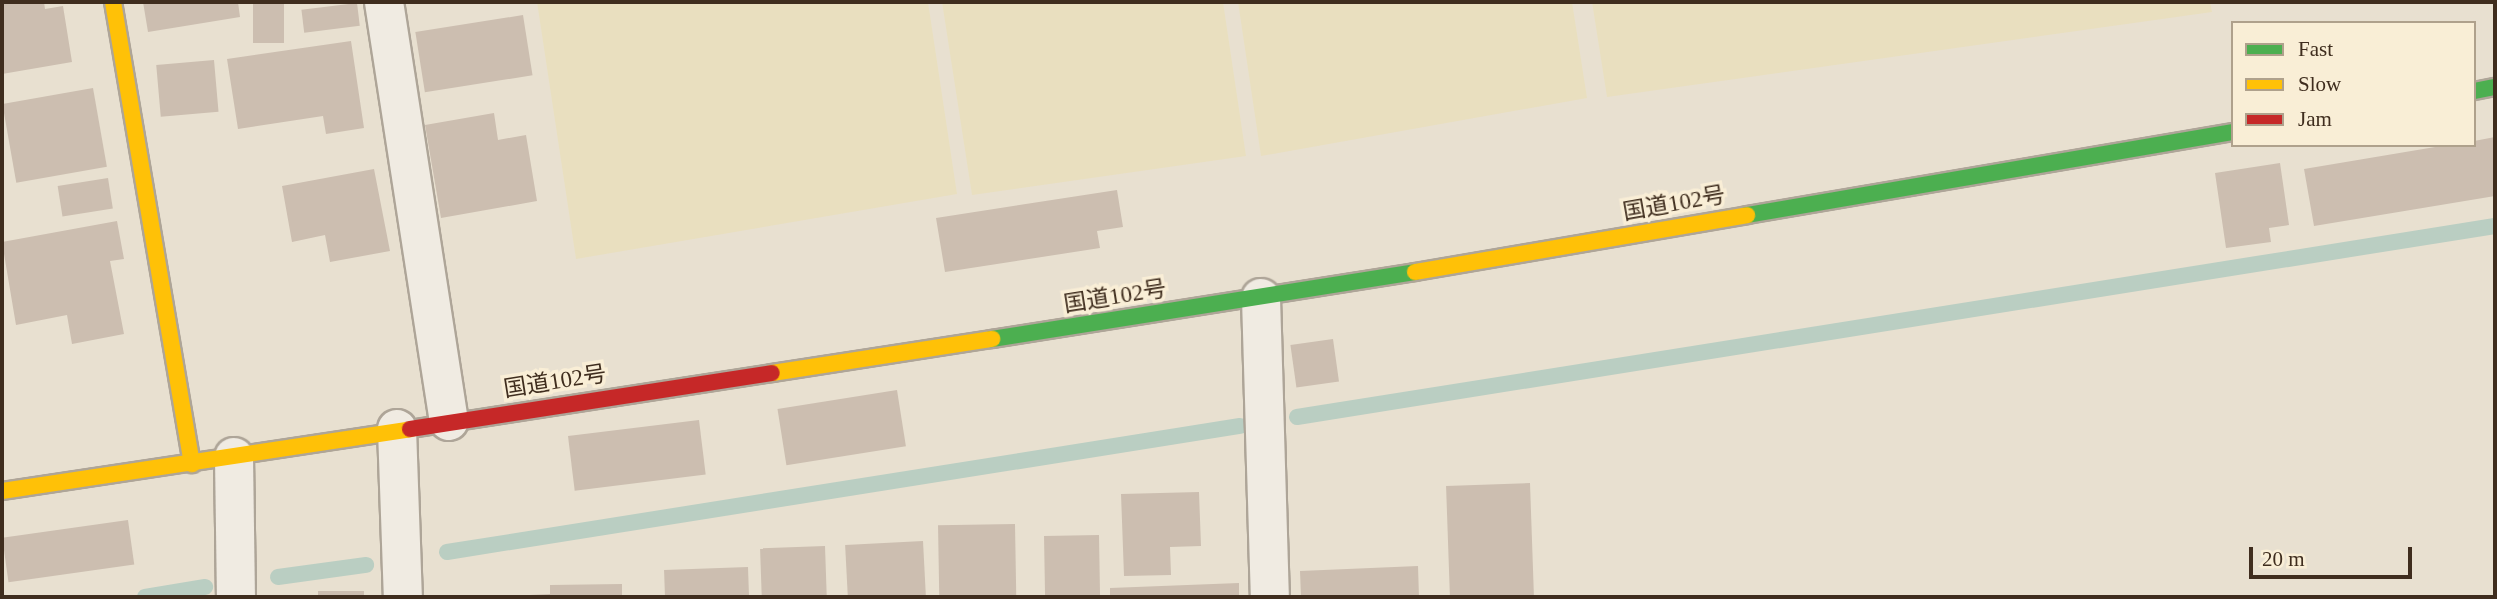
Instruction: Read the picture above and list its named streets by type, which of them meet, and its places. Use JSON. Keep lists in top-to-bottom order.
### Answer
{
  "streets": {
    "main road": ["国道102号"]
  },
  "legend": ["Fast", "Slow", "Jam"],
  "scale_bar": "20 m"
}
